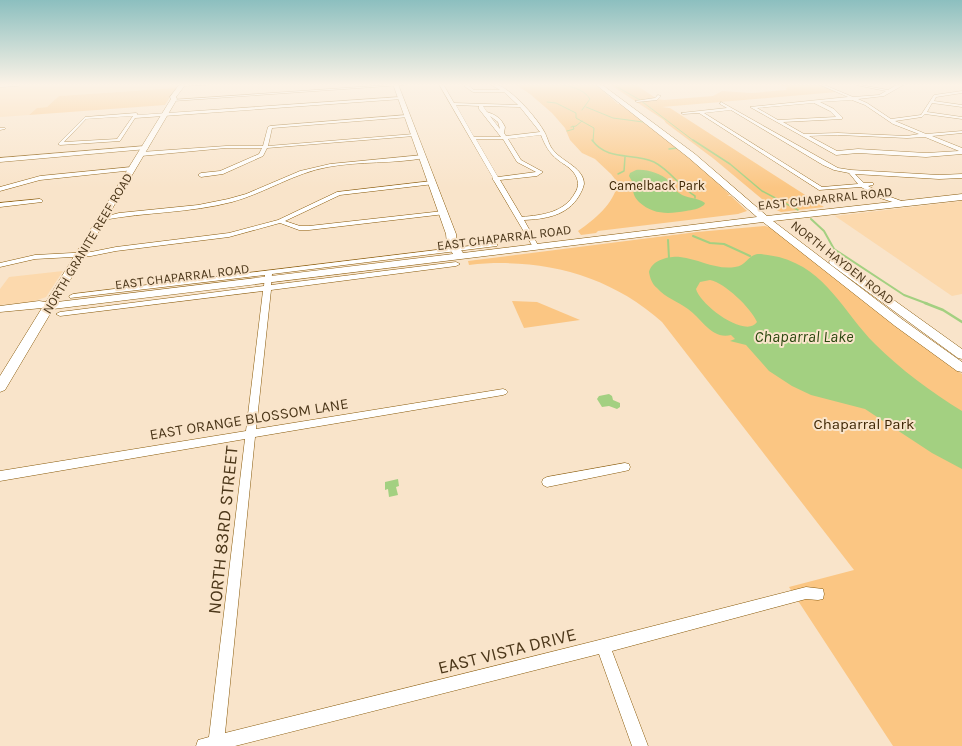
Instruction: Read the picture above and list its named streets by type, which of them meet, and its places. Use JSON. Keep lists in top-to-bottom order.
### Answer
{
  "streets": {
    "main road": ["EAST CHAPARRAL ROAD", "NORTH GRANITE REEF ROAD", "NORTH HAYDEN ROAD"],
    "street": ["EAST ORANGE BLOSSOM LANE", "NORTH 83RD STREET", "EAST VISTA DRIVE"]
  },
  "crossings": [
    ["EAST CHAPARRAL ROAD", "NORTH GRANITE REEF ROAD"],
    ["EAST CHAPARRAL ROAD", "NORTH HAYDEN ROAD"],
    ["EAST CHAPARRAL ROAD", "NORTH 83RD STREET"],
    ["EAST ORANGE BLOSSOM LANE", "NORTH 83RD STREET"],
    ["NORTH 83RD STREET", "EAST VISTA DRIVE"]
  ],
  "water": ["Chaparral Lake"],
  "parks": ["Camelback Park", "Chaparral Park"]
}
